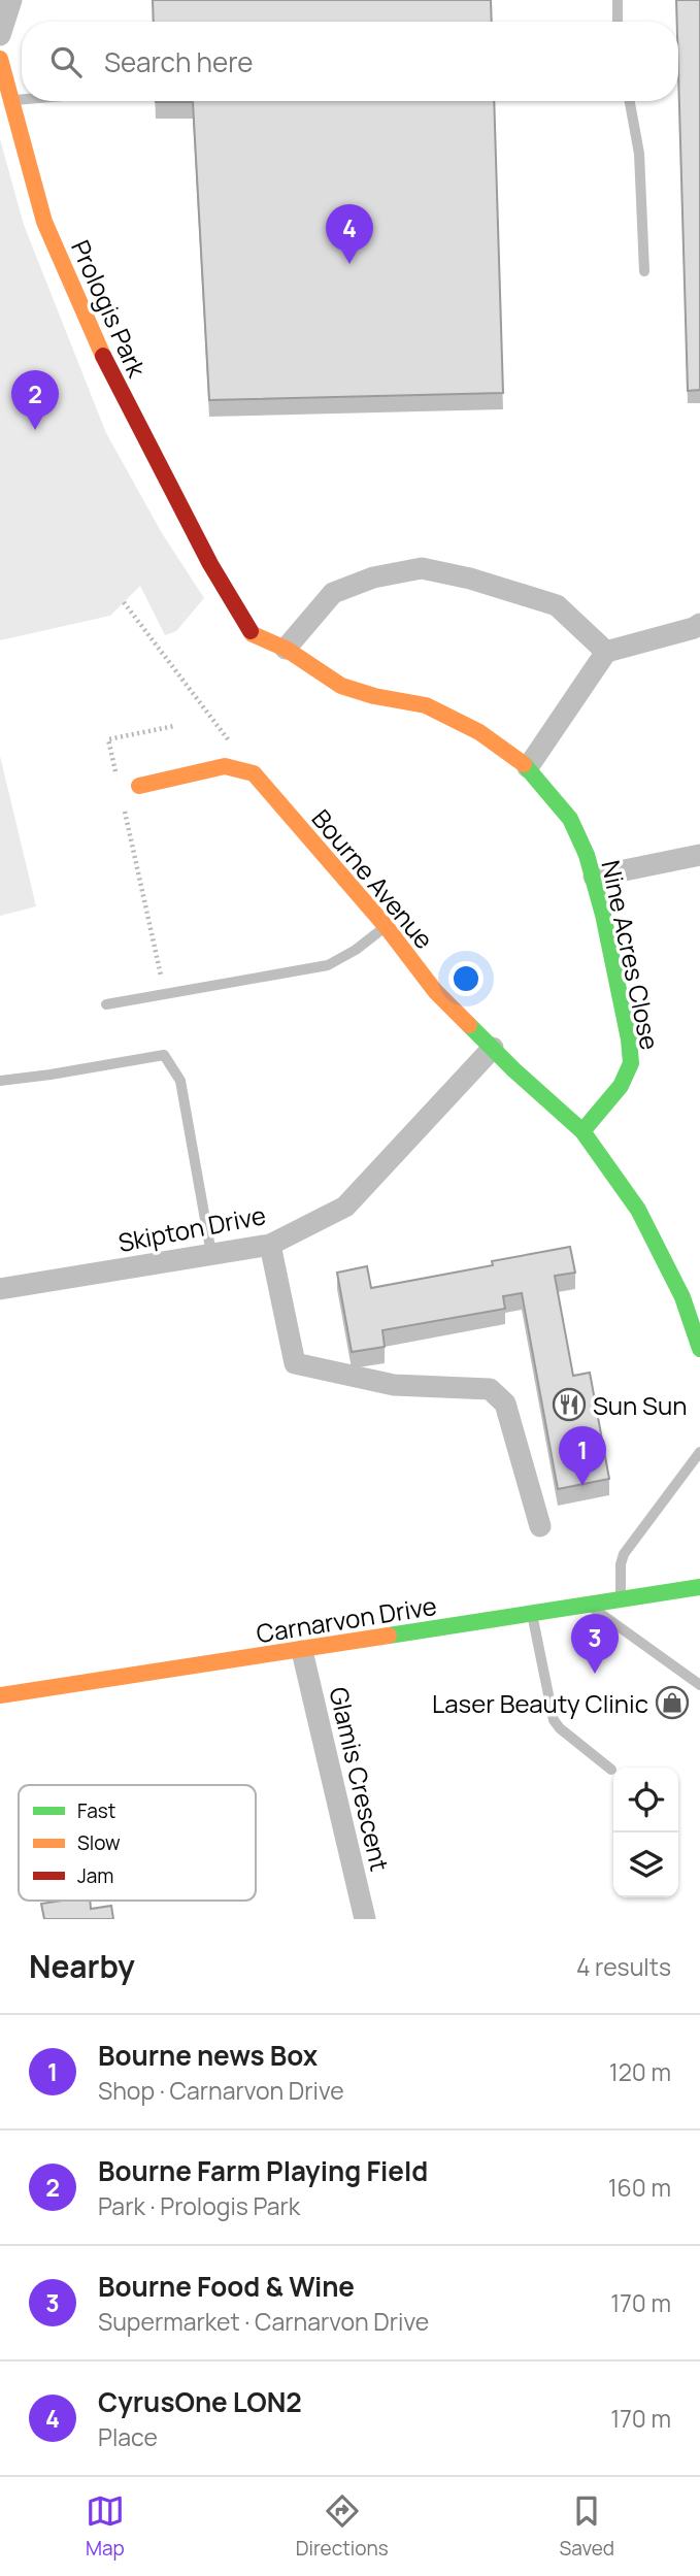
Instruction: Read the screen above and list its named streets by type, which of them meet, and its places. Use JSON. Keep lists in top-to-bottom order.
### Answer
{
  "streets": {
    "street": [
      "Prologis Park",
      "Bourne Avenue",
      "Nine Acres Close",
      "Skipton Drive",
      "Carnarvon Drive",
      "Glamis Crescent"
    ]
  },
  "crossings": [
    ["Prologis Park", "Nine Acres Close"],
    ["Bourne Avenue", "Nine Acres Close"],
    ["Bourne Avenue", "Skipton Drive"],
    ["Carnarvon Drive", "Glamis Crescent"]
  ],
  "places": {
    "restaurant": ["Sun Sun"],
    "shop": ["Laser Beauty Clinic"]
  },
  "legend": ["Fast", "Slow", "Jam"],
  "page": {
    "search": "Search here",
    "pins": [
      "4",
      "2",
      "1",
      "3"
    ],
    "heading": ["Nearby", "4 results"],
    "list": [
      {
        "mark": "1",
        "name": "Bourne news Box",
        "note": "Shop · Carnarvon Drive",
        "value": "120 m"
      },
      {
        "mark": "2",
        "name": "Bourne Farm Playing Field",
        "note": "Park · Prologis Park",
        "value": "160 m"
      },
      {
        "mark": "3",
        "name": "Bourne Food & Wine",
        "note": "Supermarket · Carnarvon Drive",
        "value": "170 m"
      },
      {
        "mark": "4",
        "name": "CyrusOne LON2",
        "note": "Place",
        "value": "170 m"
      }
    ],
    "nav": ["Map", "Directions", "Saved"]
  }
}
